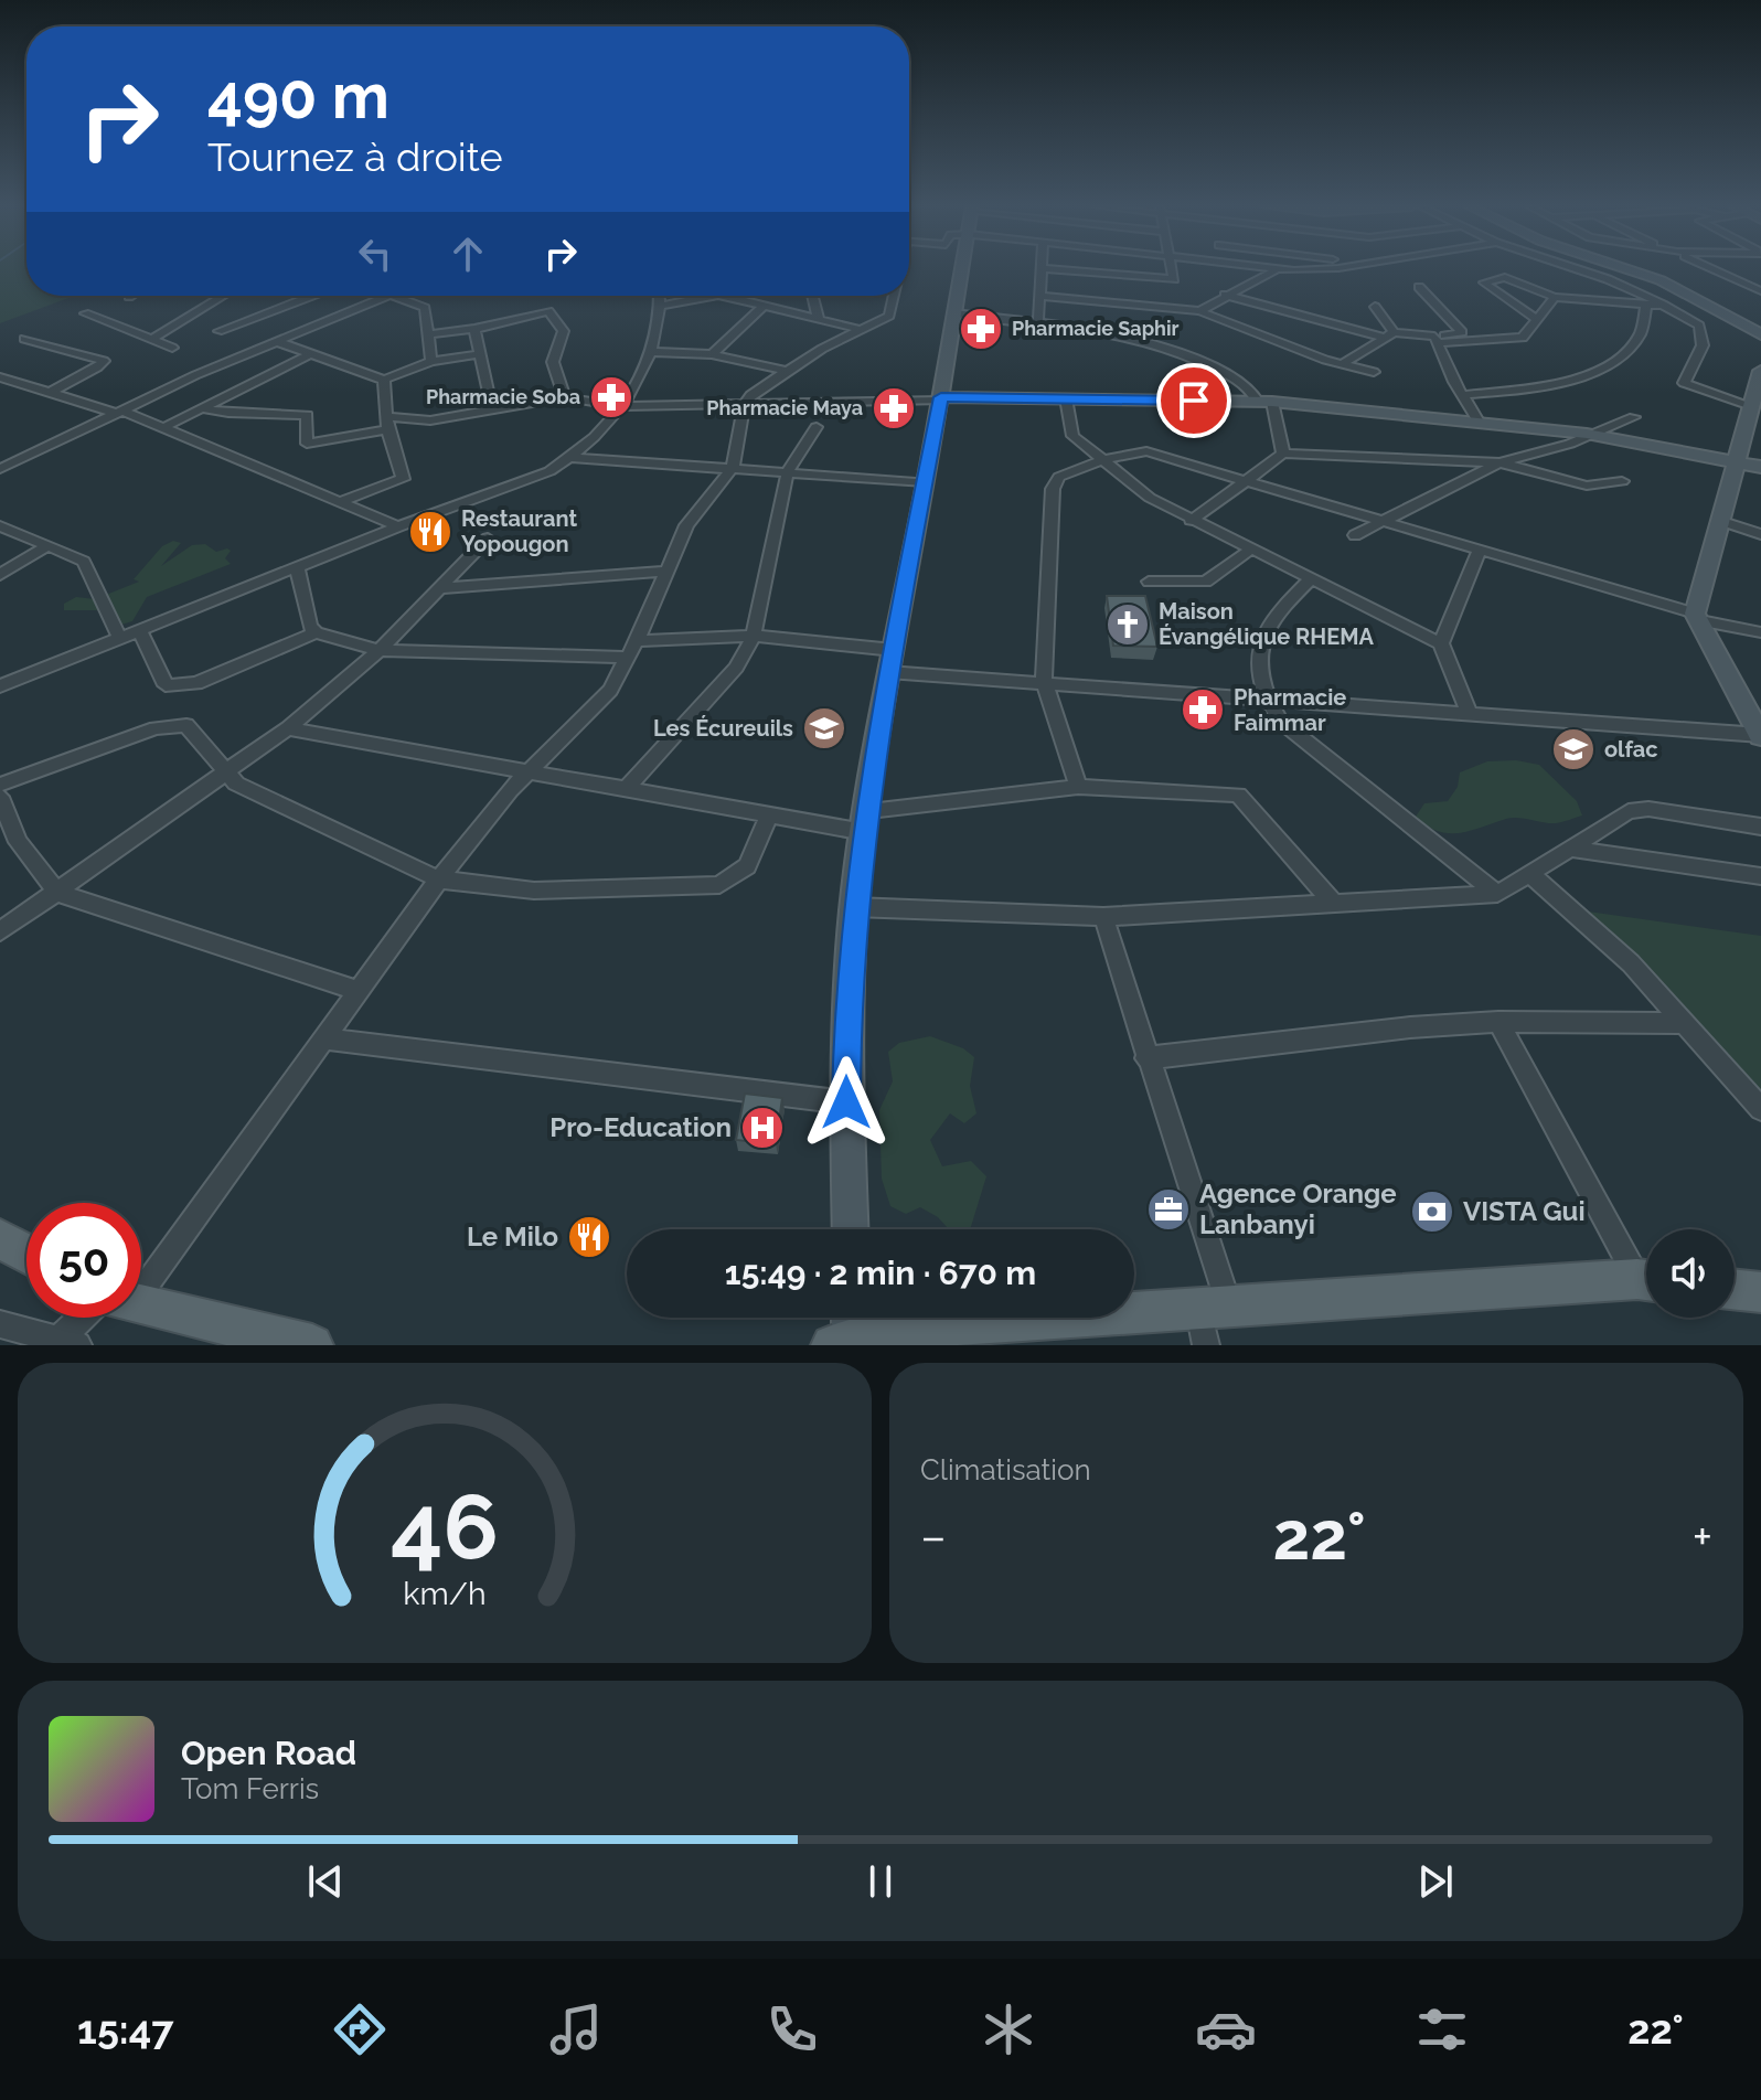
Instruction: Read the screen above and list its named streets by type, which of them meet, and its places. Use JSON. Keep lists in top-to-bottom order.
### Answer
{
  "places": {
    "pharmacy": [
      "Pharmacie Saphir",
      "Pharmacie Soba",
      "Pharmacie Maya",
      "Pharmacie Faimmar"
    ],
    "restaurant": ["Restaurant Yopougon", "Le Milo"],
    "church": ["Maison Évangélique RHEMA"],
    "school or university": ["Les Écureuils", "olfac"],
    "hospital": ["Pro-Education"],
    "office": ["Agence Orange Lanbanyi"],
    "bank": ["VISTA Gui"]
  },
  "page": {
    "turn": ["490 m", "Tournez à droite"],
    "limit": "50",
    "trip": "15:49 · 2 min · 670 m",
    "tile": "Climatisation",
    "heat": ["−", "22°", "+"],
    "song": ["Open Road", "Tom Ferris"],
    "tabs": ["15:47", "22°"],
    "gauge": ["46", "km/h"]
  }
}
